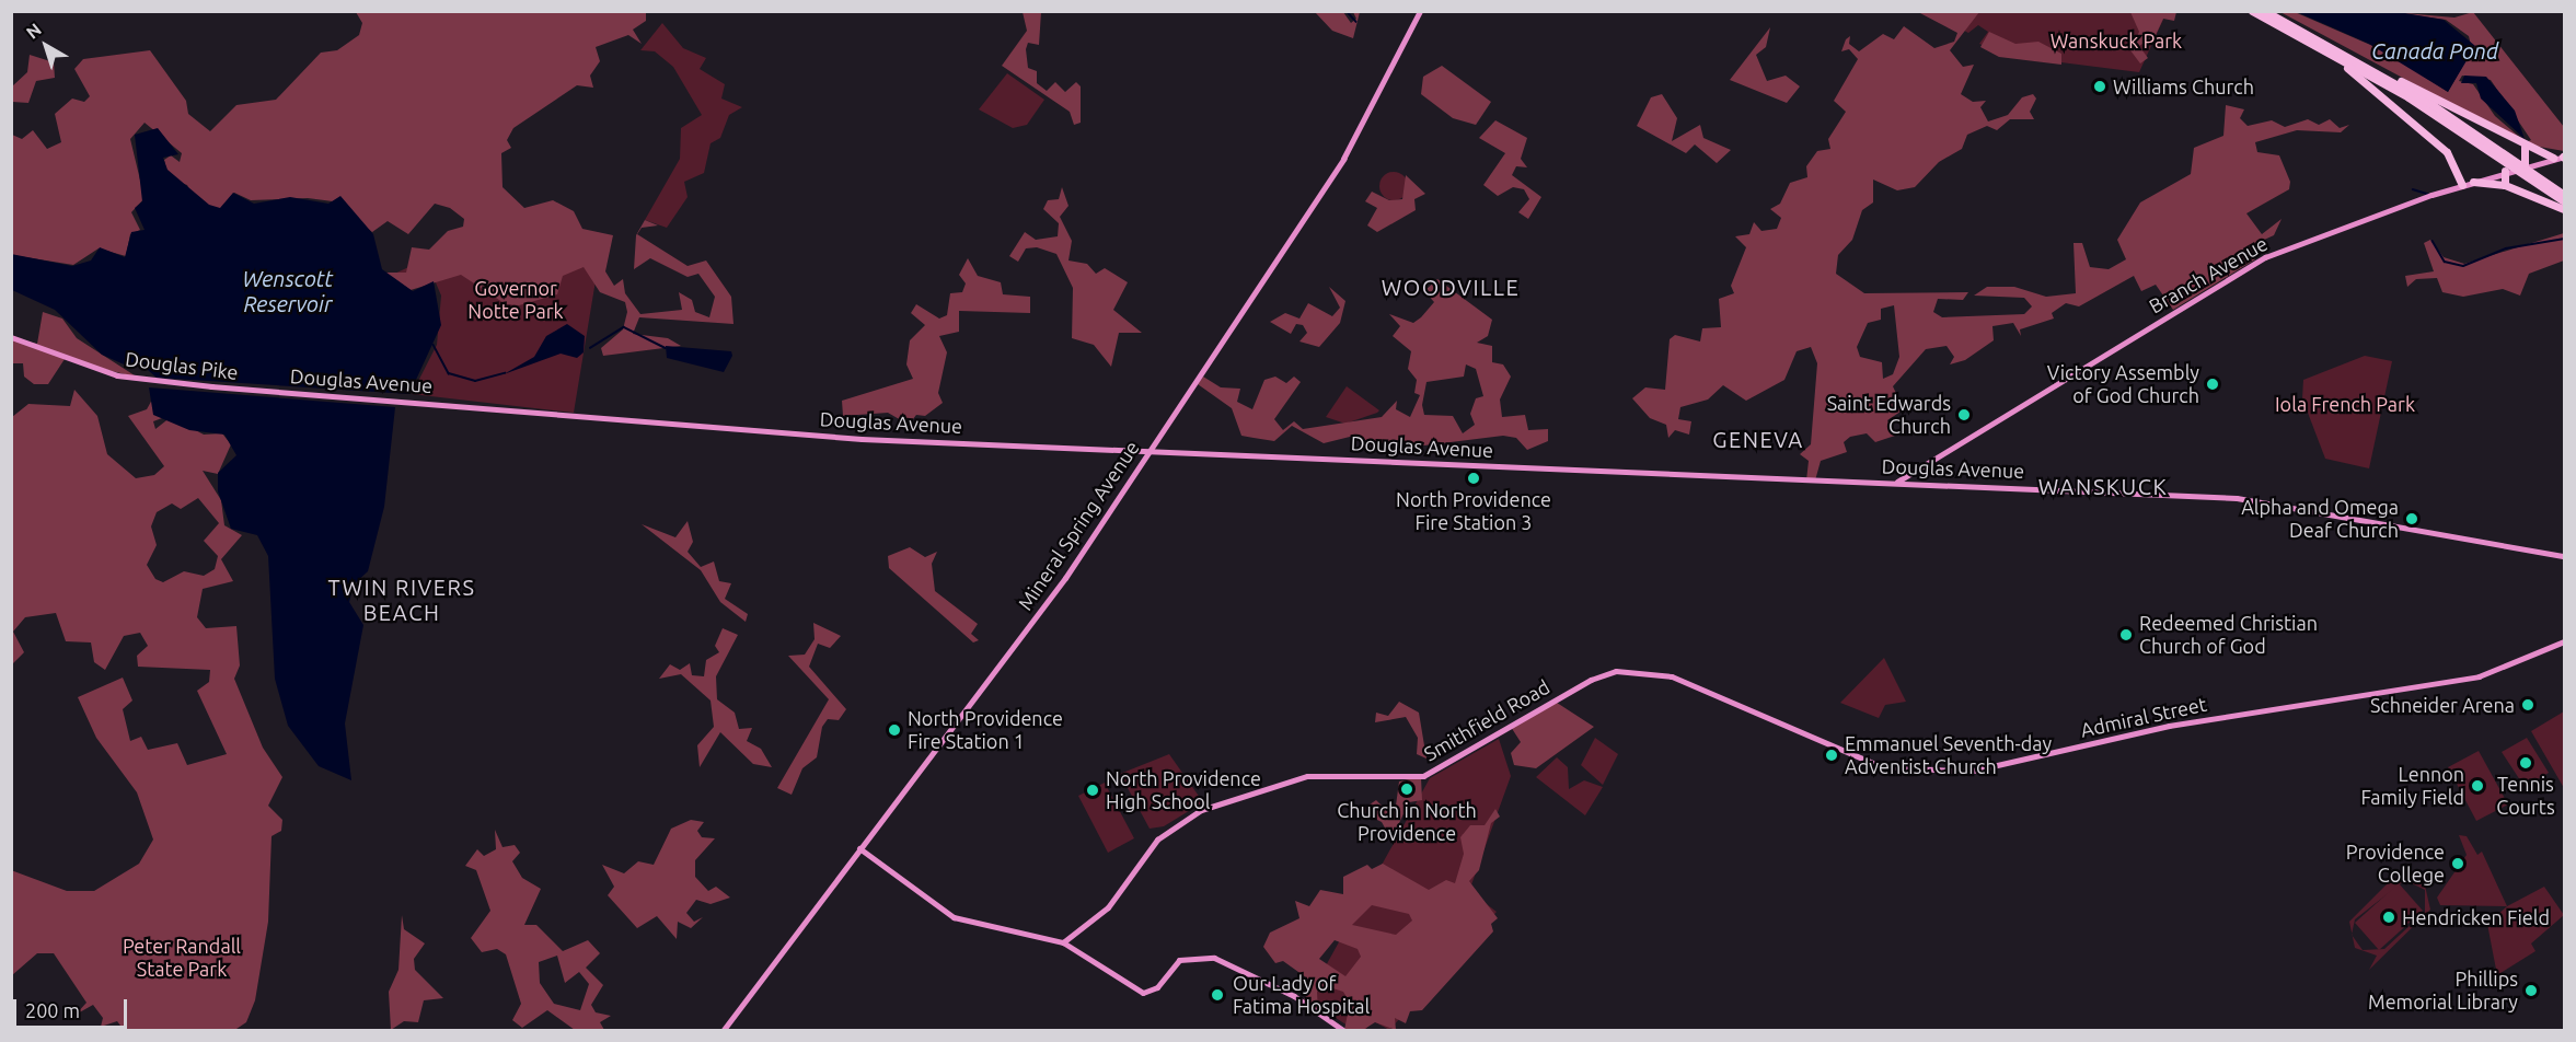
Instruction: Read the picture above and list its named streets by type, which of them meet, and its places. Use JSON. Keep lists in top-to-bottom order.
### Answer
{
  "streets": {
    "main road": [
      "Branch Avenue",
      "Douglas Pike",
      "Douglas Avenue",
      "Mineral Spring Avenue",
      "Admiral Street",
      "Smithfield Road"
    ]
  },
  "crossings": [
    ["Branch Avenue", "Douglas Avenue"],
    ["Douglas Pike", "Douglas Avenue"],
    ["Douglas Avenue", "Mineral Spring Avenue"],
    ["Admiral Street", "Smithfield Road"]
  ],
  "districts": [
    "WOODVILLE",
    "GENEVA",
    "WANSKUCK",
    "TWIN RIVERS BEACH"
  ],
  "water": ["Canada Pond", "Wenscott Reservoir"],
  "parks": [
    "Wanskuck Park",
    "Governor Notte Park",
    "Iola French Park",
    "Peter Randall State Park"
  ],
  "places": [
    "Williams Church",
    "Victory Assembly of God Church",
    "Saint Edwards Church",
    "North Providence Fire Station 3",
    "Alpha and Omega Deaf Church",
    "Redeemed Christian Church of God",
    "Schneider Arena",
    "North Providence Fire Station 1",
    "Emmanuel Seventh-day Adventist Church",
    "Tennis Courts",
    "Lennon Family Field",
    "Church in North Providence",
    "North Providence High School",
    "Providence College",
    "Hendricken Field",
    "Phillips Memorial Library",
    "Our Lady of Fatima Hospital"
  ],
  "scale_bar": "200 m",
  "north": "top left"
}
